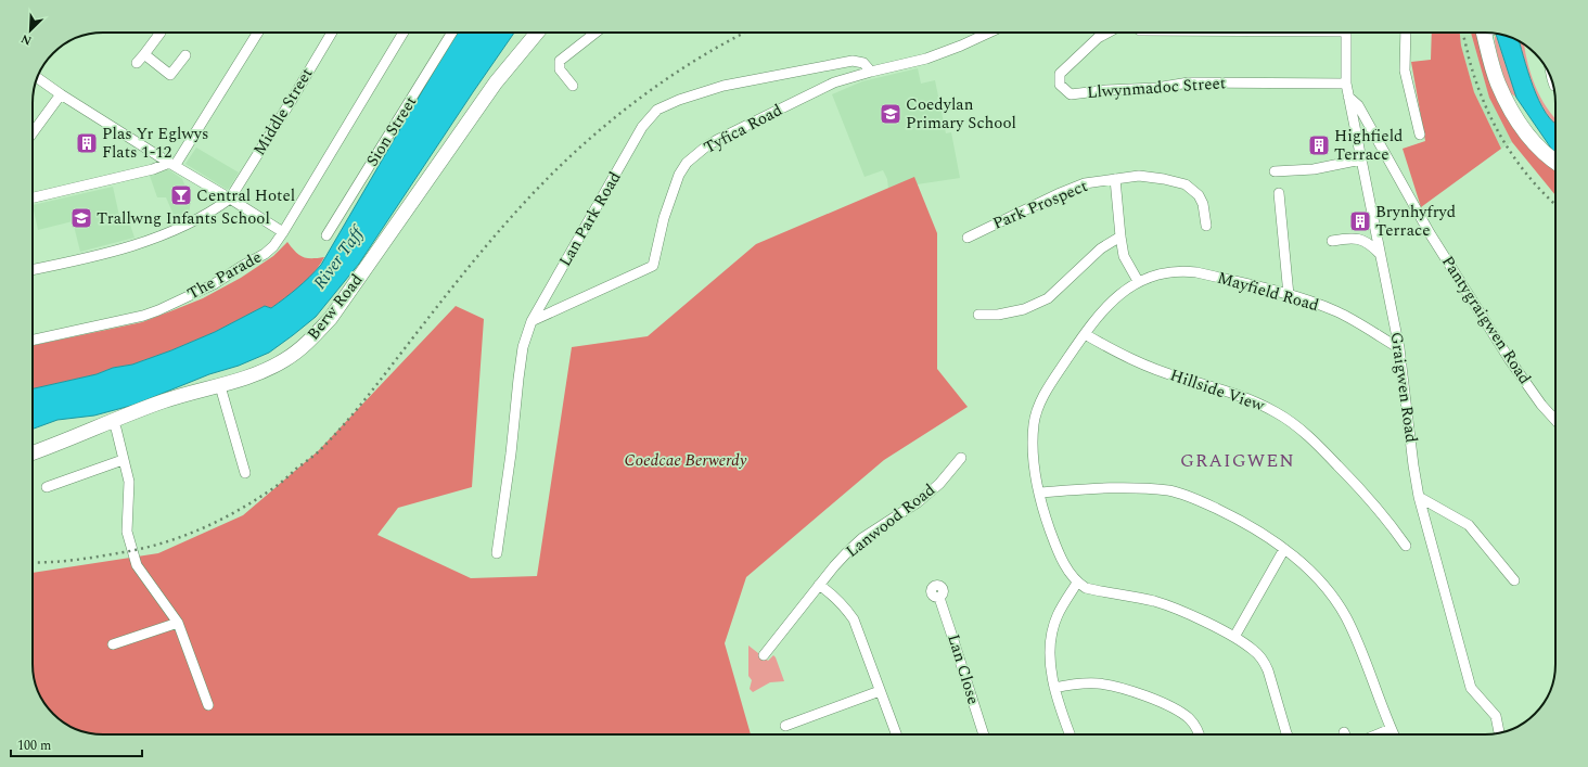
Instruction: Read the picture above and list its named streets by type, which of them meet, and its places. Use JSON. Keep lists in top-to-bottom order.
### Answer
{
  "streets": {
    "main road": ["Berw Road"],
    "street": [
      "Llwynmadoc Street",
      "Middle Street",
      "Tyfica Road",
      "Sion Street",
      "Park Prospect",
      "Lan Park Road",
      "The Parade",
      "Mayfield Road",
      "Pantygraigwen Road",
      "Graigwen Road",
      "Hillside View",
      "Lanwood Road",
      "Lan Close"
    ]
  },
  "crossings": [
    ["Llwynmadoc Street", "Graigwen Road"],
    ["Tyfica Road", "Lan Park Road"],
    ["Mayfield Road", "Graigwen Road"],
    ["Pantygraigwen Road", "Graigwen Road"]
  ],
  "districts": ["GRAIGWEN"],
  "water": ["River Taff"],
  "parks": ["Coedcae Berwerdy"],
  "places": {
    "school or university": ["Coedylan Primary School", "Trallwng Infants School"],
    "building": ["Plas Yr Eglwys Flats 1-12", "Highfield Terrace", "Brynhyfryd Terrace"],
    "bar": ["Central Hotel"]
  },
  "scale_bar": "100 m",
  "north": "bottom left"
}
